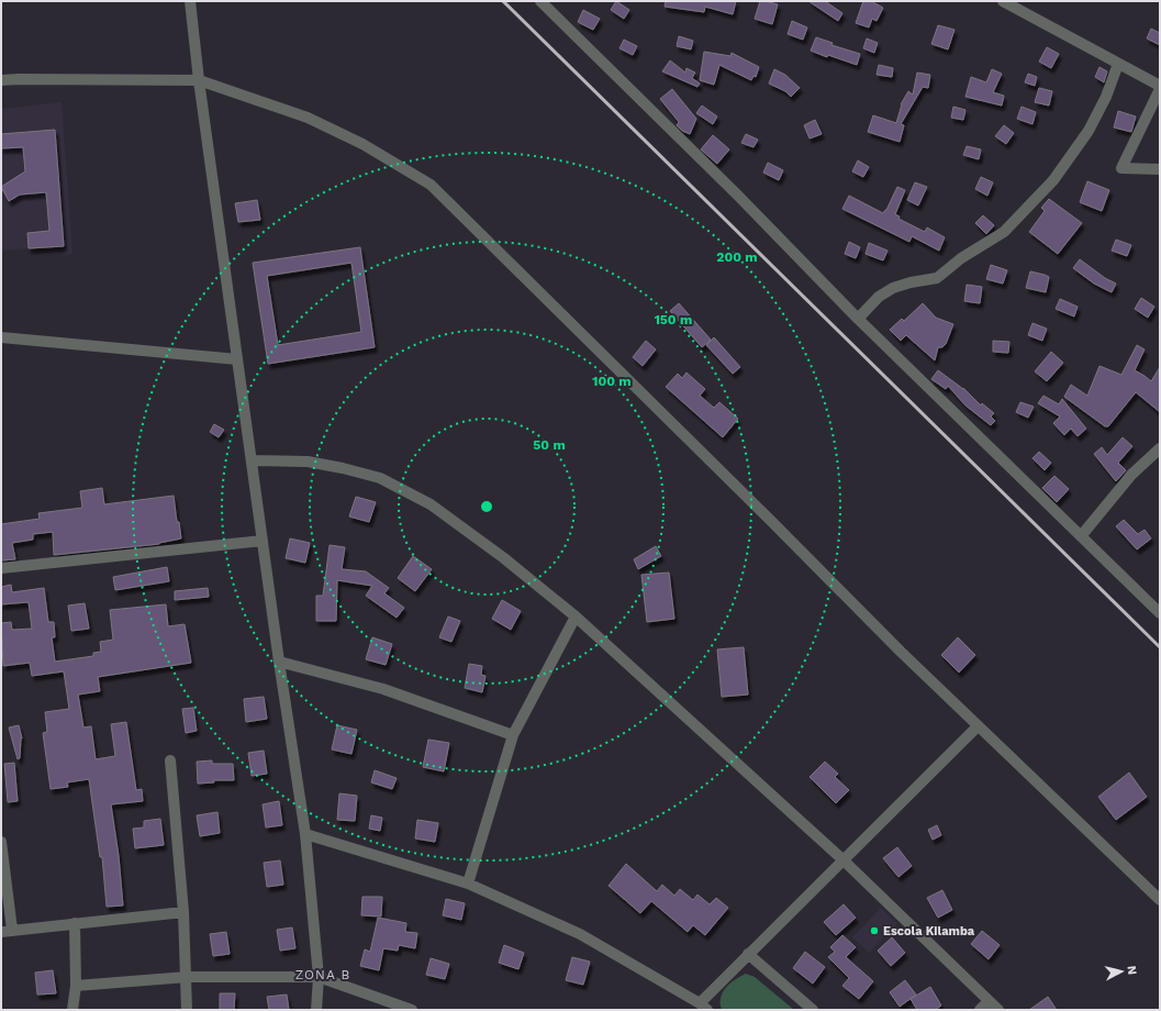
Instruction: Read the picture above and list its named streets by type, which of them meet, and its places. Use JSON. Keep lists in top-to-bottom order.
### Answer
{
  "districts": ["ZONA B"],
  "places": ["Escola Kilamba"],
  "north": "right",
  "rings": [
    "200 m",
    "150 m",
    "100 m",
    "50 m"
  ]
}
